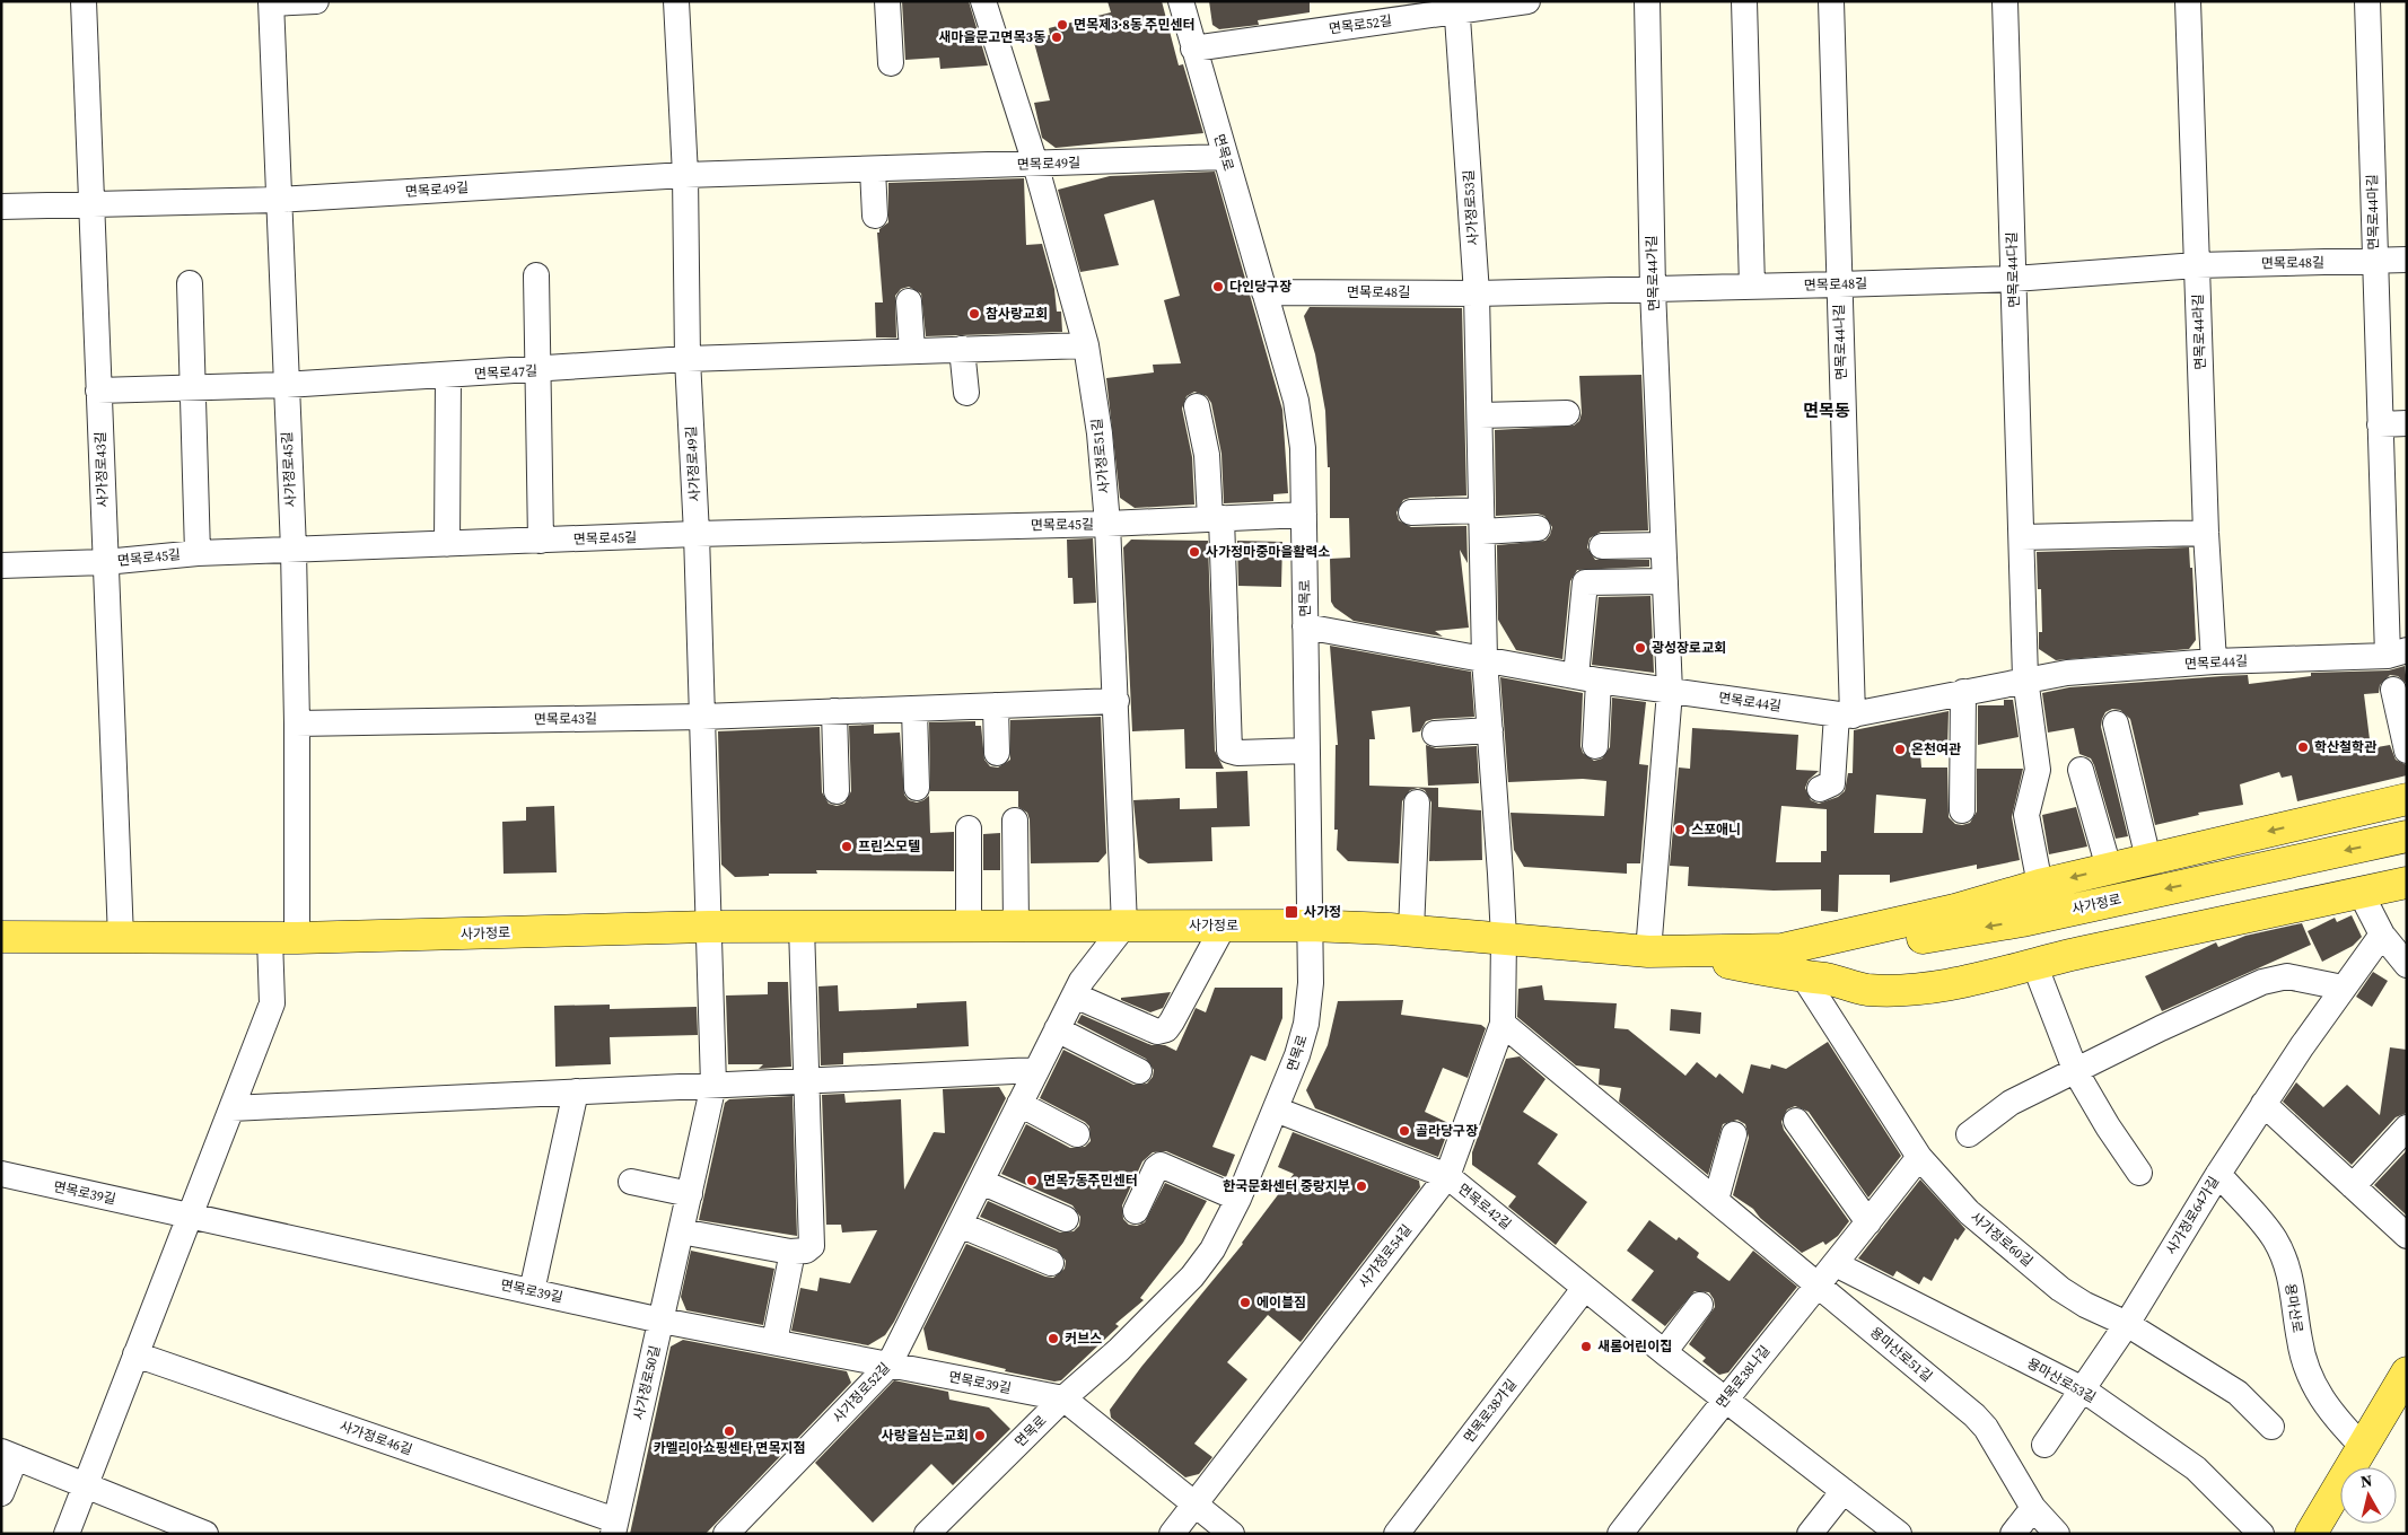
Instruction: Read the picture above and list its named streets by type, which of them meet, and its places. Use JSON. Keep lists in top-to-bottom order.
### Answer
{
  "streets": {
    "main road": ["사가정로"],
    "street": [
      "면목로52길",
      "면목로",
      "면목로49길",
      "사가정로53길",
      "면목로44마길",
      "면목로48길",
      "면목로44다길",
      "면목로44가길",
      "면목로44라길",
      "면목로44나길",
      "면목로47길",
      "사가정로51길",
      "사가정로49길",
      "사가정로43길",
      "사가정로45길",
      "면목로45길",
      "면목로44길",
      "면목로43길",
      "면목로39길",
      "면목로42길",
      "사가정로64가길",
      "사가정로60길",
      "사가정로54길",
      "용마산로",
      "용마산로51길",
      "면목로38나길",
      "용마산로53길",
      "사가정로50길",
      "사가정로52길",
      "면목로38가길",
      "사가정로46길"
    ]
  },
  "crossings": [
    ["면목로52길", "면목로"],
    ["면목로52길", "사가정로53길"],
    ["면목로", "면목로49길"],
    ["면목로", "면목로48길"],
    ["면목로", "면목로45길"],
    ["면목로", "면목로44길"],
    ["면목로", "사가정로"],
    ["면목로", "면목로39길"],
    ["면목로", "면목로42길"],
    ["면목로49길", "사가정로51길"],
    ["면목로49길", "사가정로49길"],
    ["면목로49길", "사가정로43길"],
    ["면목로49길", "사가정로45길"],
    ["사가정로53길", "면목로48길"],
    ["사가정로53길", "면목로44길"],
    ["사가정로53길", "사가정로"],
    ["사가정로53길", "사가정로54길"],
    ["면목로44마길", "면목로48길"],
    ["면목로44마길", "면목로44길"],
    ["면목로48길", "면목로44다길"],
    ["면목로48길", "면목로44가길"],
    ["면목로48길", "면목로44라길"],
    ["면목로48길", "면목로44나길"],
    ["면목로44다길", "면목로44길"],
    ["면목로44가길", "면목로44길"],
    ["면목로44라길", "면목로44길"],
    ["면목로44나길", "면목로44길"],
    ["면목로47길", "사가정로51길"],
    ["면목로47길", "사가정로49길"],
    ["면목로47길", "사가정로43길"],
    ["면목로47길", "사가정로45길"],
    ["사가정로51길", "면목로45길"],
    ["사가정로51길", "면목로43길"],
    ["사가정로51길", "사가정로"],
    ["사가정로51길", "사가정로52길"],
    ["사가정로49길", "면목로45길"],
    ["사가정로49길", "면목로43길"],
    ["사가정로49길", "사가정로"],
    ["사가정로49길", "사가정로50길"],
    ["사가정로43길", "면목로45길"],
    ["사가정로43길", "사가정로"],
    ["사가정로45길", "면목로45길"],
    ["사가정로45길", "면목로43길"],
    ["사가정로45길", "사가정로"],
    ["사가정로", "사가정로60길"],
    ["사가정로", "사가정로54길"],
    ["사가정로", "사가정로50길"],
    ["사가정로", "사가정로52길"],
    ["면목로39길", "사가정로50길"],
    ["면목로39길", "사가정로52길"],
    ["면목로42길", "사가정로54길"],
    ["면목로42길", "면목로38나길"],
    ["면목로42길", "면목로38가길"],
    ["사가정로64가길", "사가정로60길"],
    ["사가정로64가길", "용마산로"],
    ["사가정로64가길", "용마산로53길"],
    ["사가정로60길", "면목로38나길"],
    ["사가정로54길", "용마산로51길"],
    ["용마산로51길", "면목로38나길"],
    ["면목로38나길", "용마산로53길"],
    ["사가정로50길", "사가정로46길"]
  ],
  "districts": ["면목동"],
  "places": {
    "other": [
      "면목제3·8동 주민센터",
      "새마을문고면목3동",
      "다인당구장",
      "참사랑교회",
      "사가정마중마을활력소",
      "광성장로교회",
      "학산철학관",
      "온천여관",
      "스포애니",
      "프린스모텔",
      "골라당구장",
      "면목7동주민센터",
      "한국문화센터 중랑지부",
      "에이블짐",
      "커브스",
      "새롬어린이집",
      "카멜리아쇼핑센타 면목지점",
      "사랑을심는교회"
    ],
    "transit": ["사가정"]
  },
  "north": "top"
}
